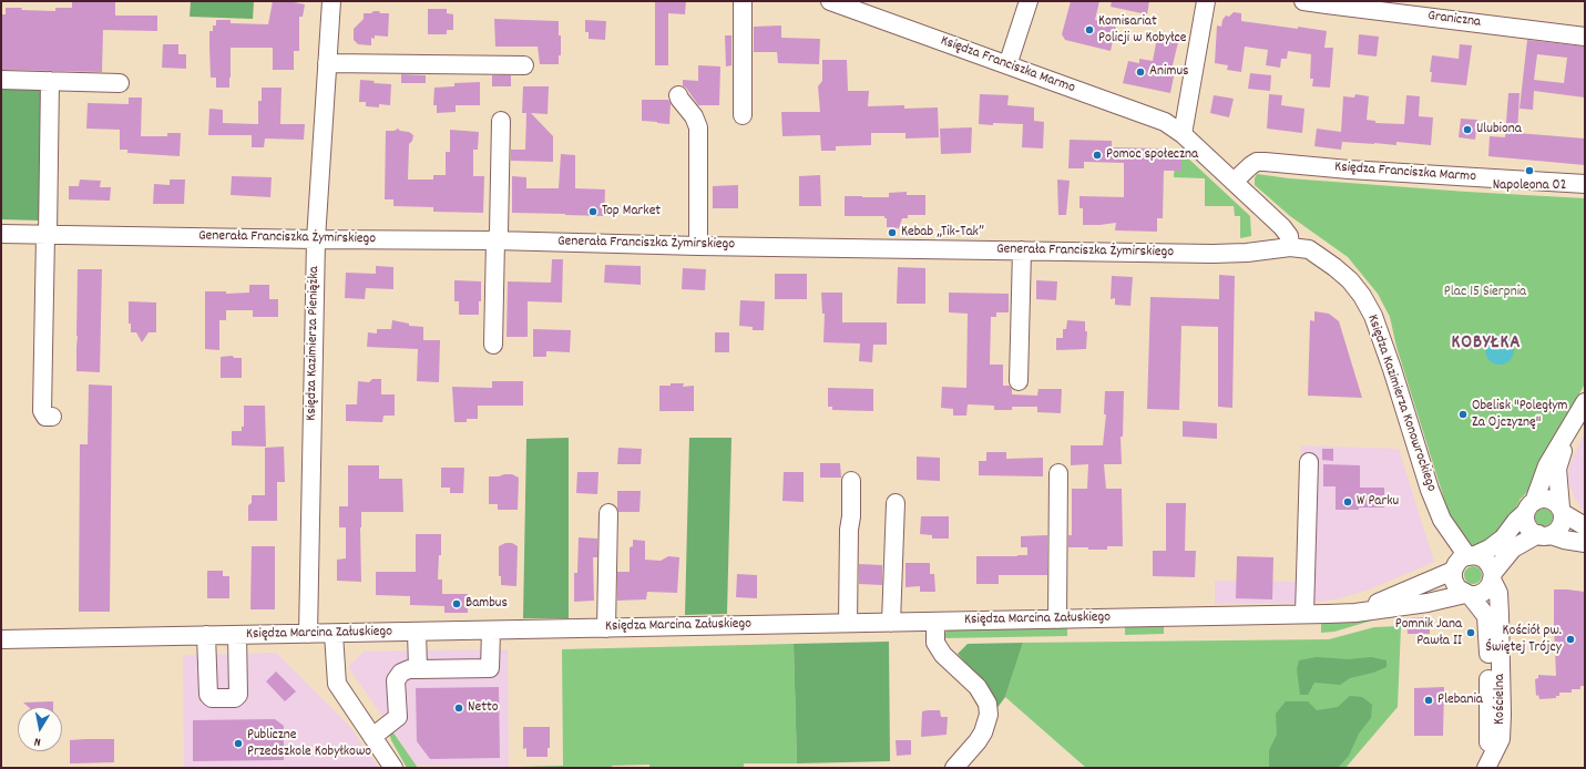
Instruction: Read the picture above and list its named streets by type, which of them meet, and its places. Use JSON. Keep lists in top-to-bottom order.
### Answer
{
  "streets": {
    "street": [
      "Graniczna",
      "Księdza Franciszka Marmo",
      "Generała Franciszka Żymirskiego",
      "Księdza Kazimierza Pieniążka",
      "Księdza Kazimierza Konowrockiego",
      "Księdza Marcina Załuskiego",
      "Kościelna"
    ]
  },
  "crossings": [
    ["Generała Franciszka Żymirskiego", "Księdza Kazimierza Pieniążka"],
    ["Generała Franciszka Żymirskiego", "Księdza Kazimierza Konowrockiego"],
    ["Księdza Kazimierza Pieniążka", "Księdza Marcina Załuskiego"],
    ["Księdza Kazimierza Konowrockiego", "Księdza Marcina Załuskiego"],
    ["Księdza Kazimierza Konowrockiego", "Kościelna"],
    ["Księdza Marcina Załuskiego", "Kościelna"]
  ],
  "districts": ["KOBYŁKA"],
  "parks": ["Plac 15 Sierpnia"],
  "places": [
    "Komisariat Policji w Kobyłce",
    "Animus",
    "Ulubiona",
    "Pomoc społeczna",
    "Napoleona 02",
    "Top Market",
    "Kebab „Tik-Tak”",
    "Obelisk \"Poległym Za Ojczyznę\"",
    "W Parku",
    "Bambus",
    "Pomnik Jana Pawła II",
    "Kościół pw. Świętej Trójcy",
    "Plebania",
    "Netto",
    "Publiczne Przedszkole Kobyłkowo"
  ],
  "north": "bottom"
}
